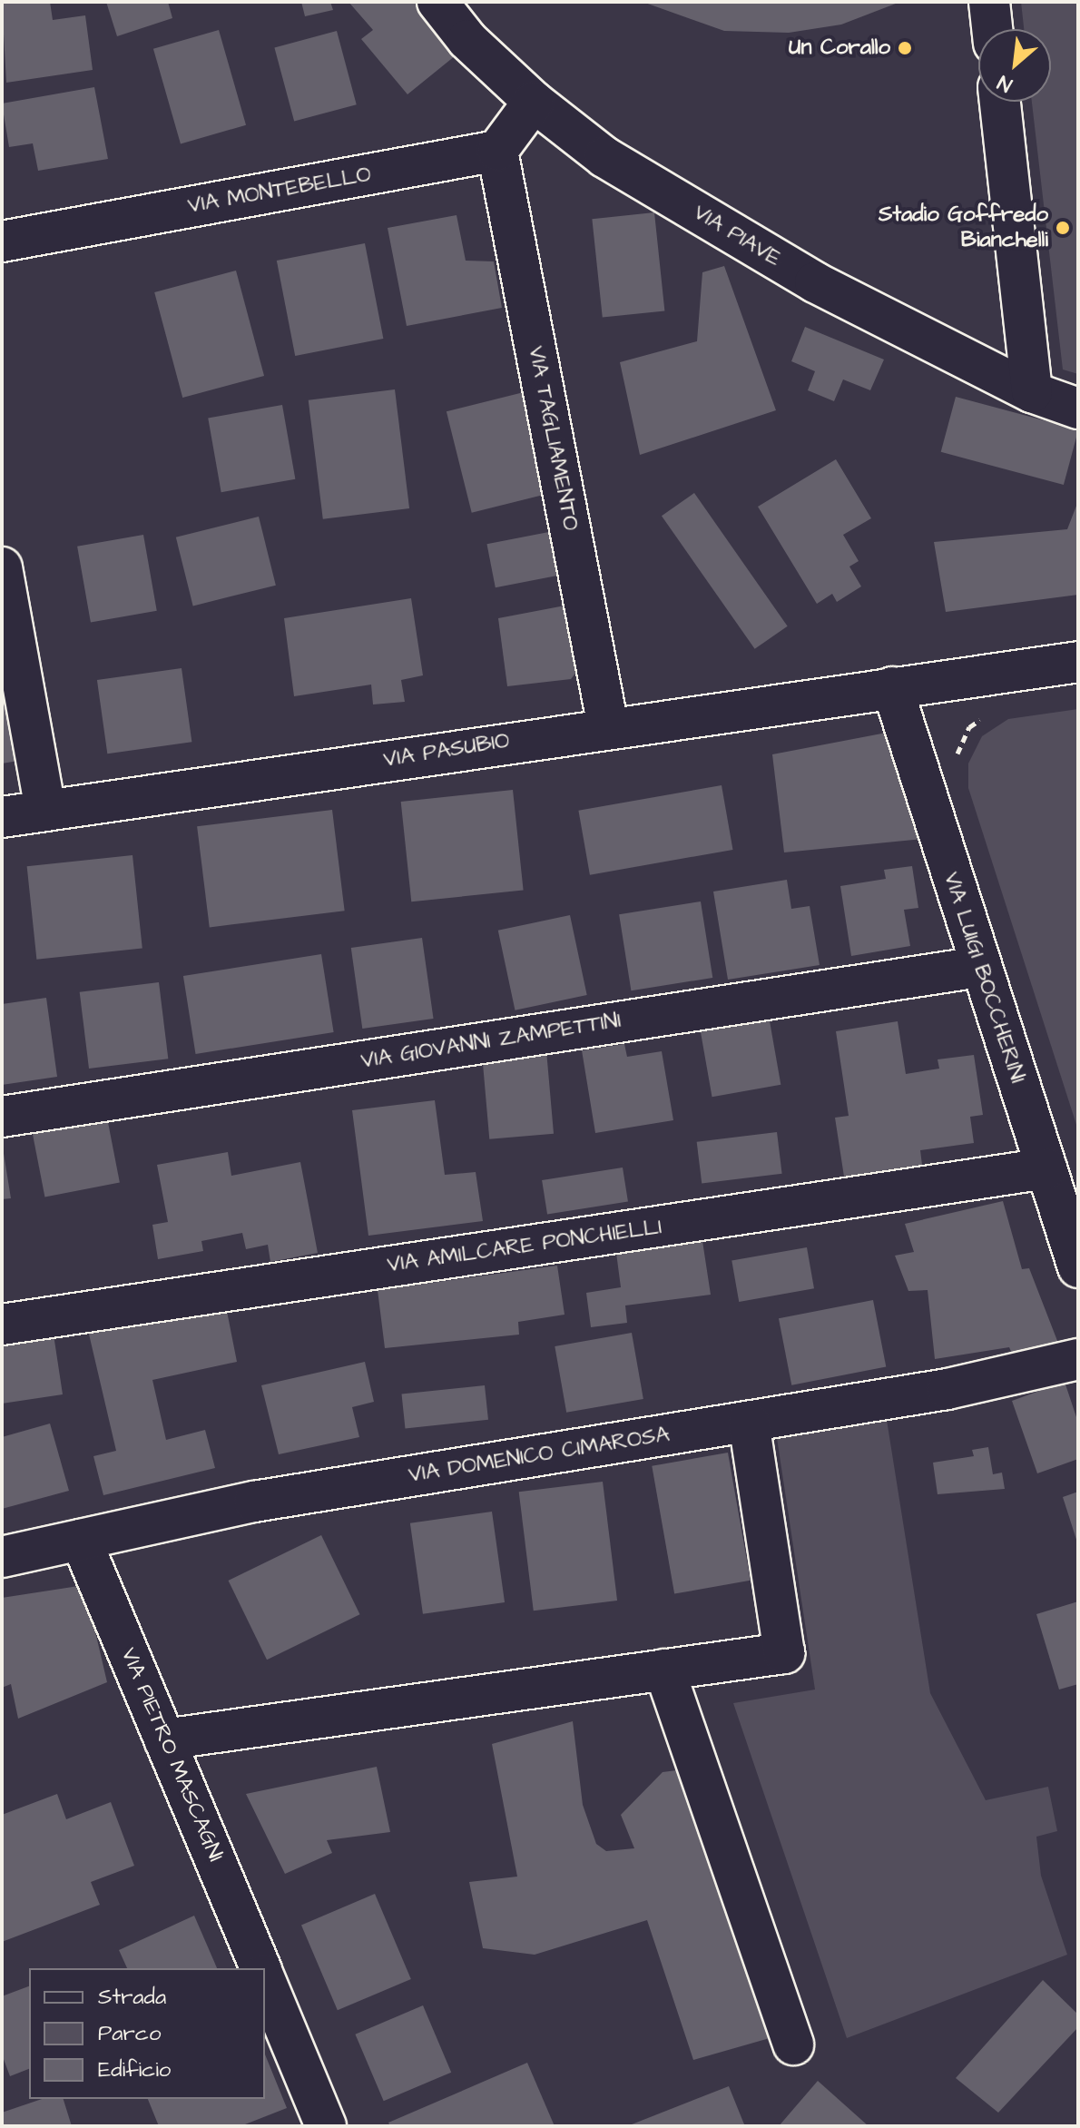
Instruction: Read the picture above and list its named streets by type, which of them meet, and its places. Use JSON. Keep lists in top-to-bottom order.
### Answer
{
  "streets": {
    "street": [
      "VIA MONTEBELLO",
      "VIA PIAVE",
      "VIA TAGLIAMENTO",
      "VIA PASUBIO",
      "VIA LUIGI BOCCHERINI",
      "VIA GIOVANNI ZAMPETTINI",
      "VIA AMILCARE PONCHIELLI",
      "VIA DOMENICO CIMAROSA",
      "VIA PIETRO MASCAGNI"
    ]
  },
  "crossings": [
    ["VIA MONTEBELLO", "VIA TAGLIAMENTO"],
    ["VIA TAGLIAMENTO", "VIA PASUBIO"],
    ["VIA PASUBIO", "VIA LUIGI BOCCHERINI"],
    ["VIA LUIGI BOCCHERINI", "VIA GIOVANNI ZAMPETTINI"],
    ["VIA LUIGI BOCCHERINI", "VIA AMILCARE PONCHIELLI"],
    ["VIA DOMENICO CIMAROSA", "VIA PIETRO MASCAGNI"]
  ],
  "places": ["Un Corallo", "Stadio Goffredo Bianchelli"],
  "legend": ["Strada", "Parco", "Edificio"],
  "north": "bottom left"
}
